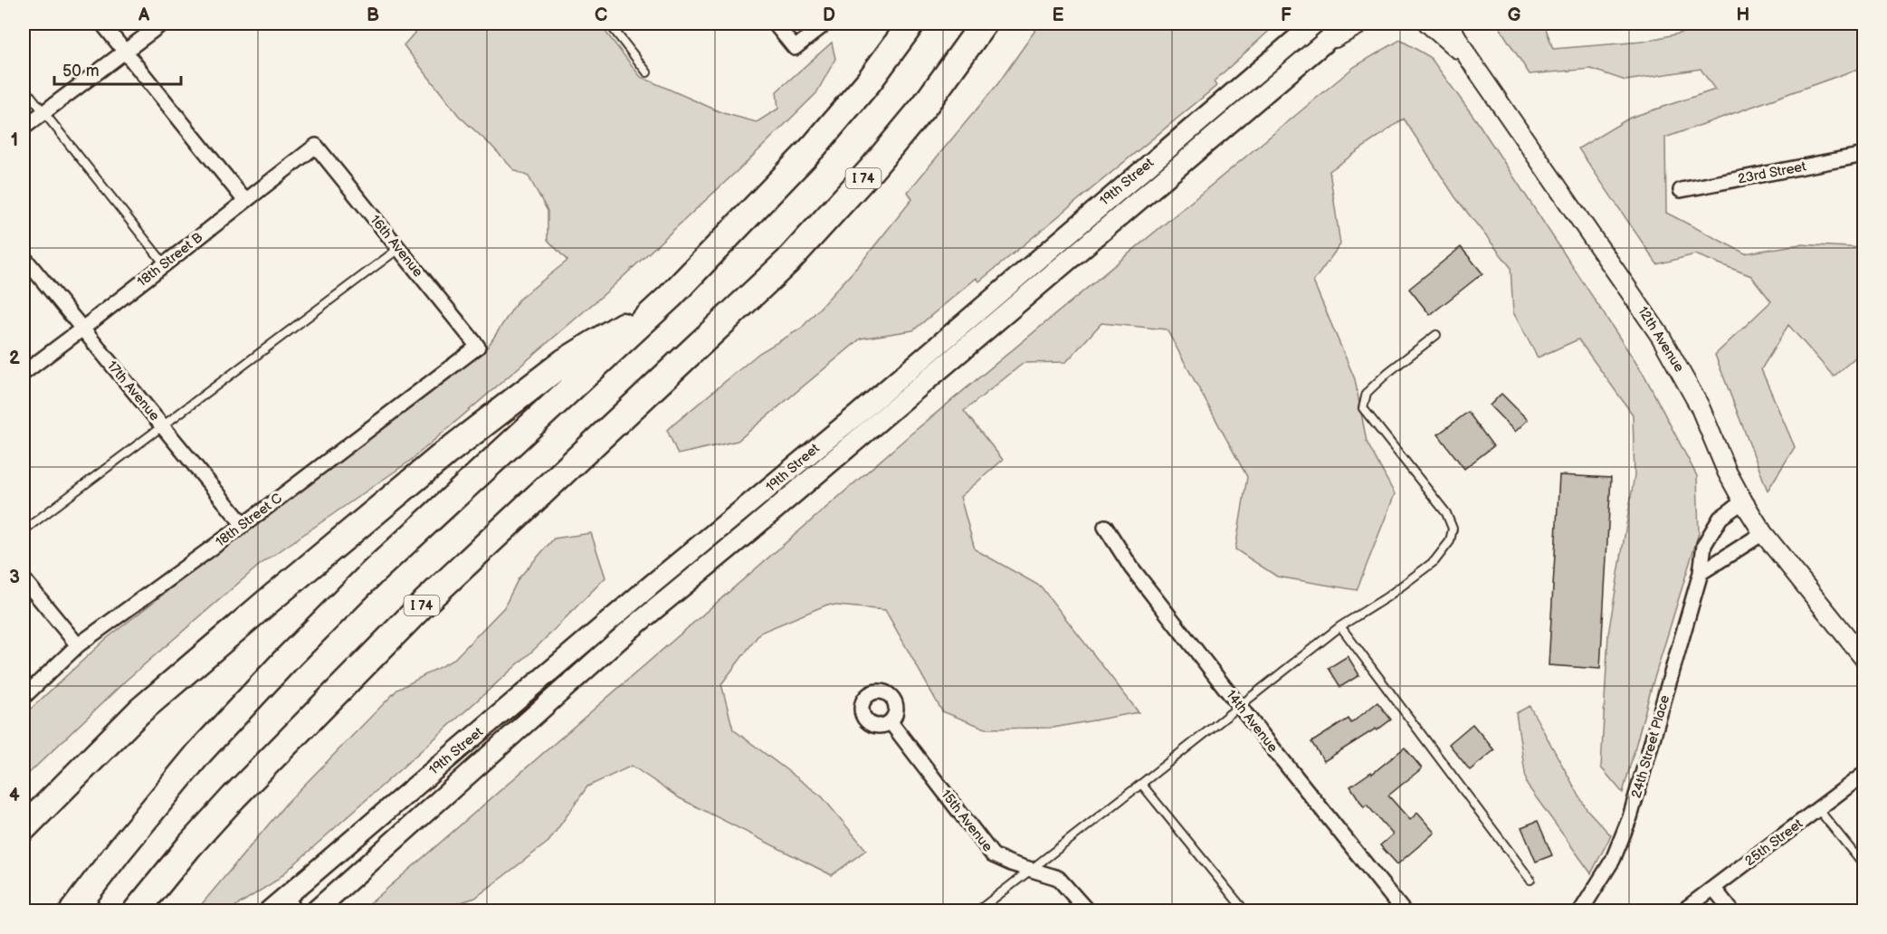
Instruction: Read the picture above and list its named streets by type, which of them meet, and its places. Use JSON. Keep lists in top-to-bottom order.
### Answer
{
  "streets": {
    "highway": ["I 74"],
    "main road": ["19th Street"],
    "street": [
      "23rd Street",
      "16th Avenue",
      "18th Street B",
      "12th Avenue",
      "17th Avenue",
      "18th Street C",
      "14th Avenue",
      "24th Street Place",
      "15th Avenue",
      "25th Street"
    ]
  },
  "crossings": [
    ["16th Avenue", "18th Street B"],
    ["16th Avenue", "18th Street C"],
    ["18th Street B", "17th Avenue"],
    ["12th Avenue", "24th Street Place"],
    ["17th Avenue", "18th Street C"]
  ],
  "scale_bar": "50 m",
  "grid": {
    "columns": [
      "A",
      "B",
      "C",
      "D",
      "E",
      "F",
      "G",
      "H"
    ],
    "rows": [
      "1",
      "2",
      "3",
      "4"
    ]
  }
}
